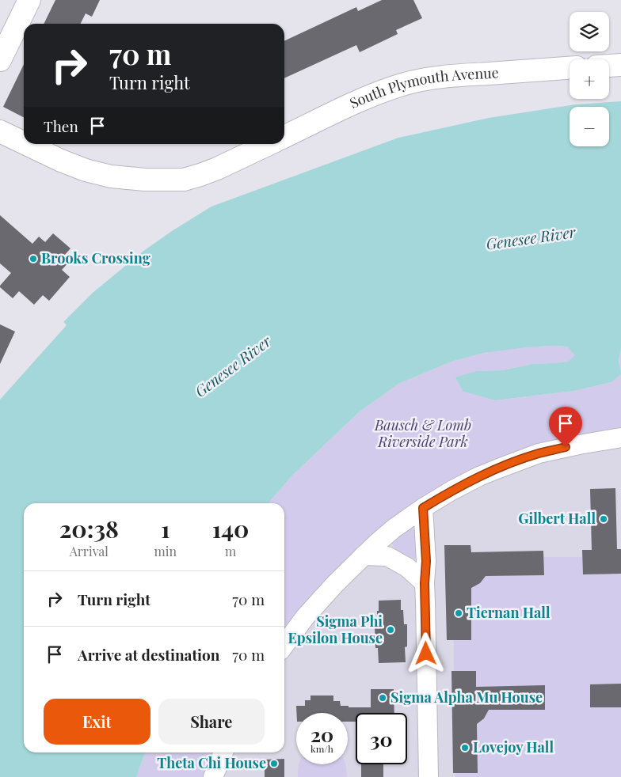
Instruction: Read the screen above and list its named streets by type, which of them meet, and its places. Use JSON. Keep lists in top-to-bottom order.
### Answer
{
  "streets": {
    "main road": ["South Plymouth Avenue"]
  },
  "water": ["Genesee River"],
  "parks": ["Bausch & Lomb Riverside Park"],
  "places": [
    "Brooks Crossing",
    "Gilbert Hall",
    "Tiernan Hall",
    "Sigma Phi Epsilon House",
    "Sigma Alpha Mu House",
    "Lovejoy Hall",
    "Theta Chi House"
  ],
  "page": {
    "map_buttons": ["+", "−"],
    "turn": ["70 m", "Turn right"],
    "then": "Then",
    "eta": [
      "20:38",
      "Arrival",
      "1",
      "min",
      "140",
      "m"
    ],
    "list": [
      {
        "name": "Turn right",
        "value": "70 m"
      },
      {
        "name": "Arrive at destination",
        "value": "70 m"
      }
    ],
    "buttons": ["Exit", "Share"],
    "speed": "20 km/h",
    "limit": "30"
  }
}
